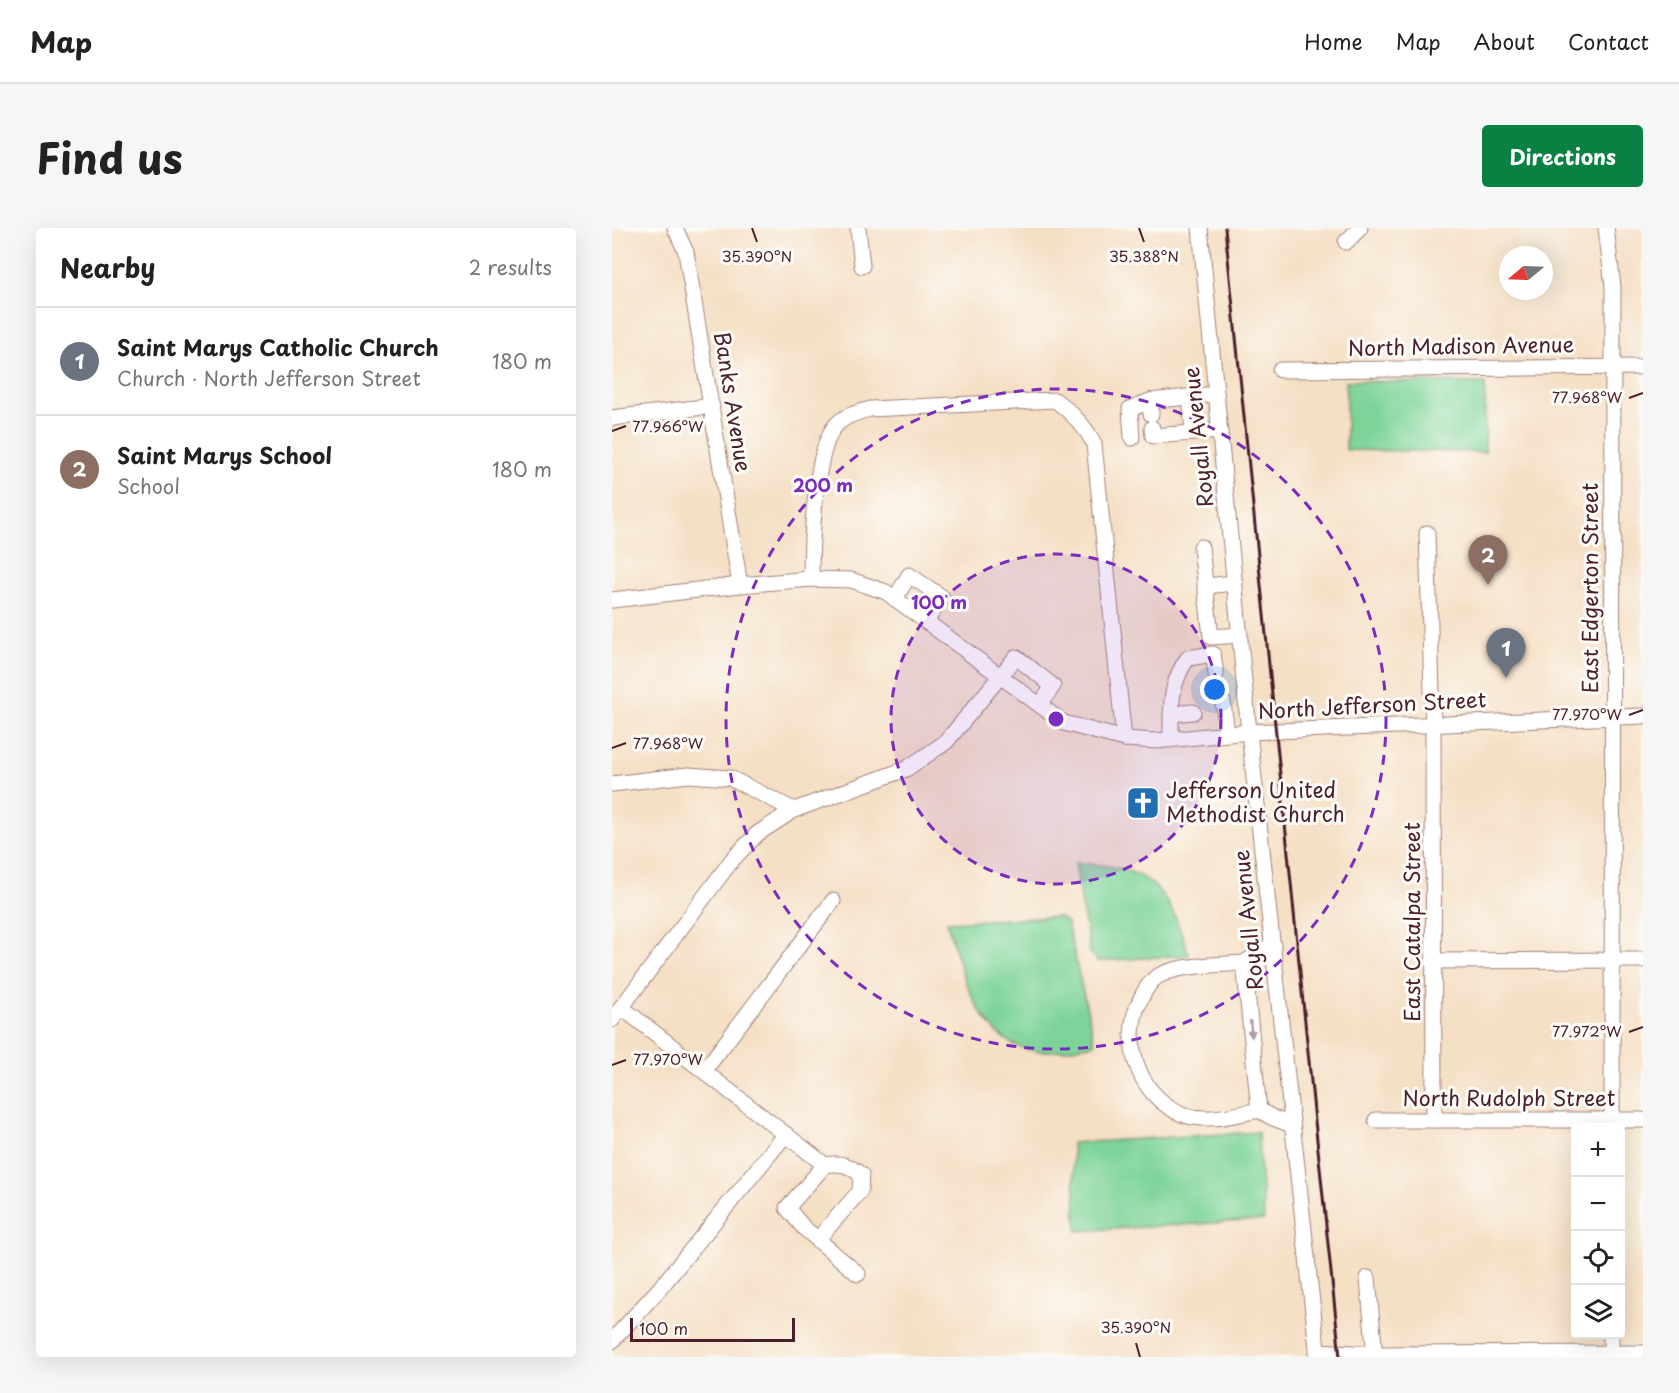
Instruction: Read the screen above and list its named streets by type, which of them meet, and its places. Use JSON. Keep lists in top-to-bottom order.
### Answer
{
  "streets": {
    "street": [
      "North Madison Avenue",
      "Banks Avenue",
      "Royall Avenue",
      "East Edgerton Street",
      "North Jefferson Street",
      "East Catalpa Street",
      "North Rudolph Street"
    ]
  },
  "crossings": [
    ["North Madison Avenue", "East Edgerton Street"],
    ["Banks Avenue", "North Jefferson Street"],
    ["Royall Avenue", "North Jefferson Street"],
    ["East Edgerton Street", "North Jefferson Street"],
    ["East Edgerton Street", "North Rudolph Street"],
    ["North Jefferson Street", "East Catalpa Street"],
    ["East Catalpa Street", "North Rudolph Street"]
  ],
  "places": {
    "church": ["Jefferson United Methodist Church"]
  },
  "scale_bar": "100 m",
  "north": "left",
  "page": {
    "header": "Map",
    "nav": [
      "Home",
      "Map",
      "About",
      "Contact"
    ],
    "title": "Find us",
    "buttons": "Directions",
    "heading": ["Nearby", "2 results"],
    "list": [
      {
        "mark": "1",
        "name": "Saint Marys Catholic Church",
        "note": "Church · North Jefferson Street",
        "value": "180 m"
      },
      {
        "mark": "2",
        "name": "Saint Marys School",
        "note": "School",
        "value": "180 m"
      }
    ],
    "pins": ["2", "1"],
    "map_buttons": ["+", "−"],
    "scale": "100 m"
  },
  "coordinates": [
    "35.390°N",
    "35.388°N",
    "77.968°W",
    "77.966°W",
    "77.970°W",
    "77.972°W"
  ],
  "rings": ["200 m", "100 m"]
}
